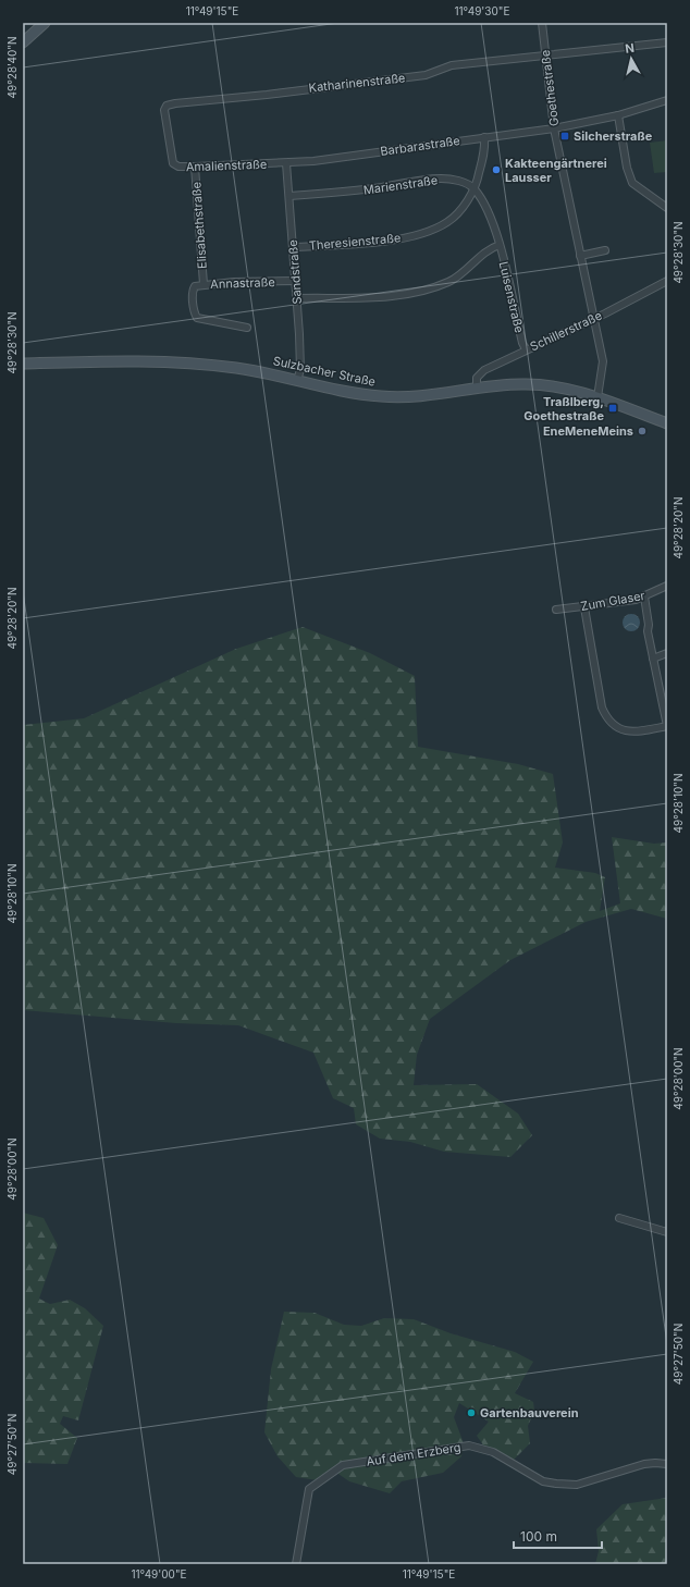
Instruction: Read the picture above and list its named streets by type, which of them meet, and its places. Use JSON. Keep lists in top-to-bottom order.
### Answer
{
  "streets": {
    "main road": ["Sulzbacher Straße"],
    "street": [
      "Katharinenstraße",
      "Goethestraße",
      "Barbarastraße",
      "Amalienstraße",
      "Marienstraße",
      "Elisabethstraße",
      "Theresienstraße",
      "Sandstraße",
      "Annastraße",
      "Luisenstraße",
      "Schillerstraße",
      "Zum Glaser",
      "Auf dem Erzberg"
    ]
  },
  "crossings": [
    ["Katharinenstraße", "Goethestraße"],
    ["Katharinenstraße", "Amalienstraße"],
    ["Goethestraße", "Barbarastraße"],
    ["Goethestraße", "Schillerstraße"],
    ["Goethestraße", "Sulzbacher Straße"],
    ["Barbarastraße", "Amalienstraße"],
    ["Barbarastraße", "Theresienstraße"],
    ["Barbarastraße", "Sandstraße"],
    ["Amalienstraße", "Elisabethstraße"],
    ["Amalienstraße", "Sandstraße"],
    ["Marienstraße", "Theresienstraße"],
    ["Marienstraße", "Sandstraße"],
    ["Elisabethstraße", "Annastraße"],
    ["Theresienstraße", "Sandstraße"],
    ["Sandstraße", "Annastraße"],
    ["Sandstraße", "Sulzbacher Straße"],
    ["Luisenstraße", "Schillerstraße"],
    ["Schillerstraße", "Sulzbacher Straße"]
  ],
  "places": {
    "transit": ["Silcherstraße", "Traßlberg, Goethestraße"],
    "other": ["Kakteengärtnerei Lausser", "EneMeneMeins", "Gartenbauverein"]
  },
  "scale_bar": "100 m",
  "north": "top",
  "coordinates": [
    "11°49'15\"E",
    "11°49'30\"E",
    "49°28'40\"N",
    "49°28'30\"N",
    "49°28'20\"N",
    "49°28'10\"N",
    "49°28'00\"N",
    "49°27'50\"N",
    "11°49'00\"E"
  ]
}
